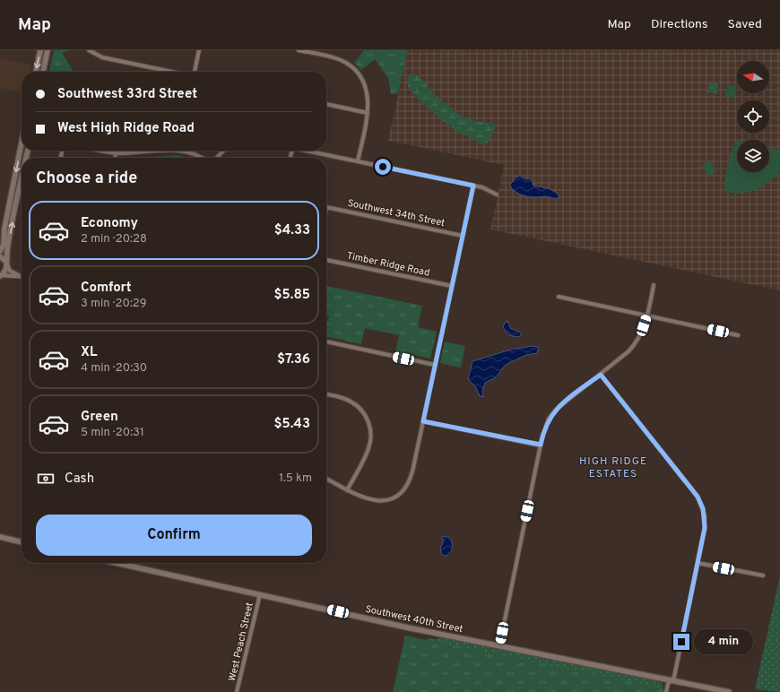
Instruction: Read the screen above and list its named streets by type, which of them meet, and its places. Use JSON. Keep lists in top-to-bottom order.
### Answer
{
  "streets": {
    "main road": ["Southwest 40th Street"],
    "street": ["Southwest 34th Street", "Timber Ridge Road", "West Peach Street"]
  },
  "crossings": [
    ["Southwest 40th Street", "West Peach Street"]
  ],
  "districts": ["HIGH RIDGE ESTATES"],
  "north": "left",
  "page": {
    "header": "Map",
    "nav": ["Map", "Directions", "Saved"],
    "banner": ["Southwest 33rd Street", "West High Ridge Road"],
    "heading": "Choose a ride",
    "list": [
      {
        "name": "Economy",
        "note": "2 min · 20:28",
        "value": "$4.33"
      },
      {
        "name": "Comfort",
        "note": "3 min · 20:29",
        "value": "$5.85"
      },
      {
        "name": "XL",
        "note": "4 min · 20:30",
        "value": "$7.36"
      },
      {
        "name": "Green",
        "note": "5 min · 20:31",
        "value": "$5.43"
      }
    ],
    "pay": ["Cash", "1.5 km"],
    "buttons": "Confirm",
    "bubble": "4 min"
  }
}
